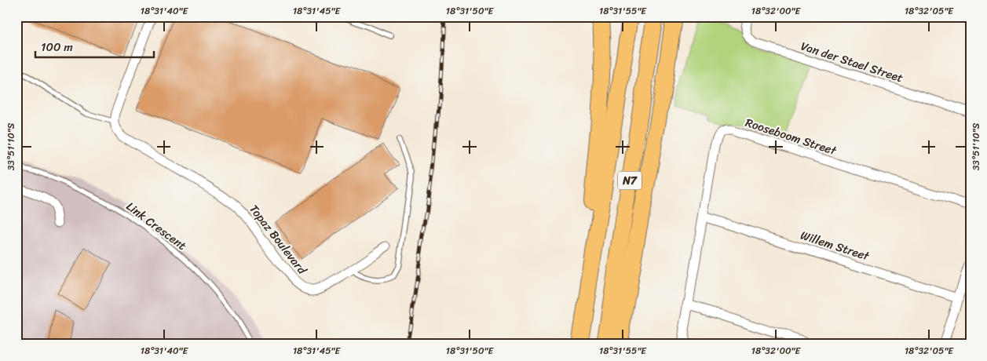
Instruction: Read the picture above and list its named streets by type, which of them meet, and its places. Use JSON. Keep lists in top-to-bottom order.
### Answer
{
  "streets": {
    "highway": ["N7"],
    "street": [
      "Van der Stael Street",
      "Rooseboom Street",
      "Topaz Boulevard",
      "Willem Street"
    ],
    "lane": ["Link Crescent"]
  },
  "crossings": [
    ["Rooseboom Street", "Willem Street"]
  ],
  "scale_bar": "100 m",
  "coordinates": [
    "18°31'40\"E",
    "18°31'45\"E",
    "18°31'50\"E",
    "18°31'55\"E",
    "18°32'00\"E",
    "18°32'05\"E",
    "33°51'10\"S"
  ]
}
